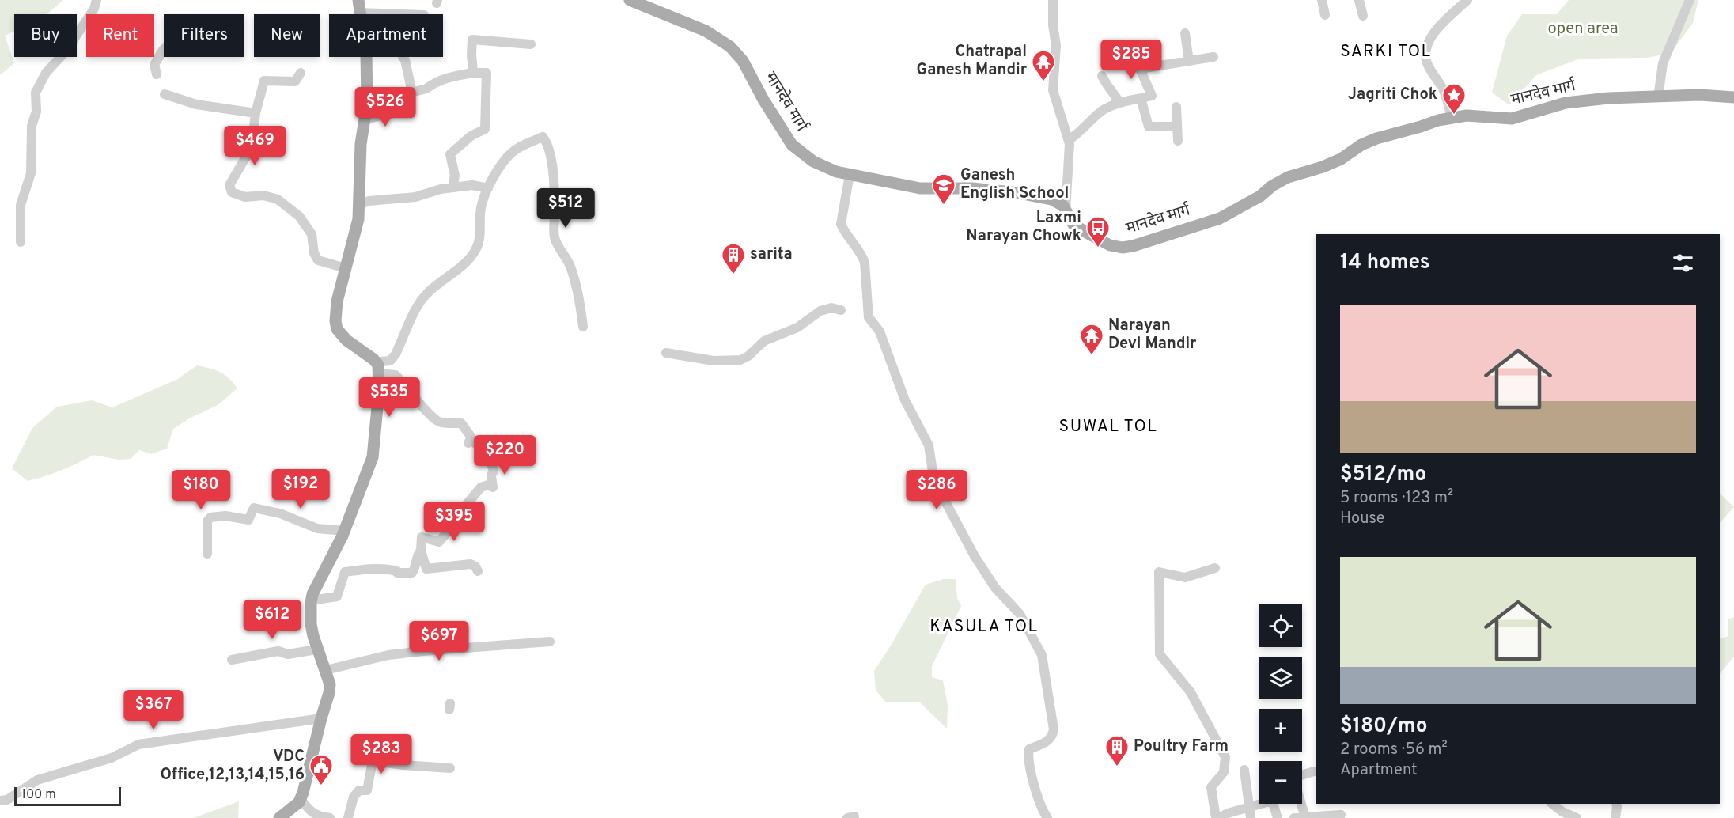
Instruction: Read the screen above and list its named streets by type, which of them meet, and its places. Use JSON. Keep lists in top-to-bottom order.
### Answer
{
  "streets": {
    "main road": ["मानदेव मार्ग"]
  },
  "districts": ["SARKI TOL", "SUWAL TOL", "KASULA TOL"],
  "parks": ["open area"],
  "places": {
    "temple": ["Chatrapal Ganesh Mandir", "Narayan Devi Mandir"],
    "place": ["Jagriti Chok"],
    "school or university": ["Ganesh English School"],
    "bus stop": ["Laxmi Narayan Chowk"],
    "building": ["sarita", "Poultry Farm"],
    "public building": ["VDC Office,12,13,14,15,16"]
  },
  "scale_bar": "100 m",
  "page": {
    "chip": [
      "Buy",
      "Rent",
      "Filters",
      "New",
      "Apartment"
    ],
    "price": [
      "$285",
      "$526",
      "$469",
      "$512",
      "$535",
      "$220",
      "$192",
      "$180",
      "$286",
      "$395",
      "$612",
      "$697",
      "$367",
      "$283"
    ],
    "heading": "14 homes",
    "list": [
      {
        "name": "$512/mo",
        "note": "5 rooms · 123 m² · House"
      },
      {
        "name": "$180/mo",
        "note": "2 rooms · 56 m² · Apartment"
      }
    ],
    "map_buttons": ["+", "−"],
    "scale": "100 m"
  }
}
